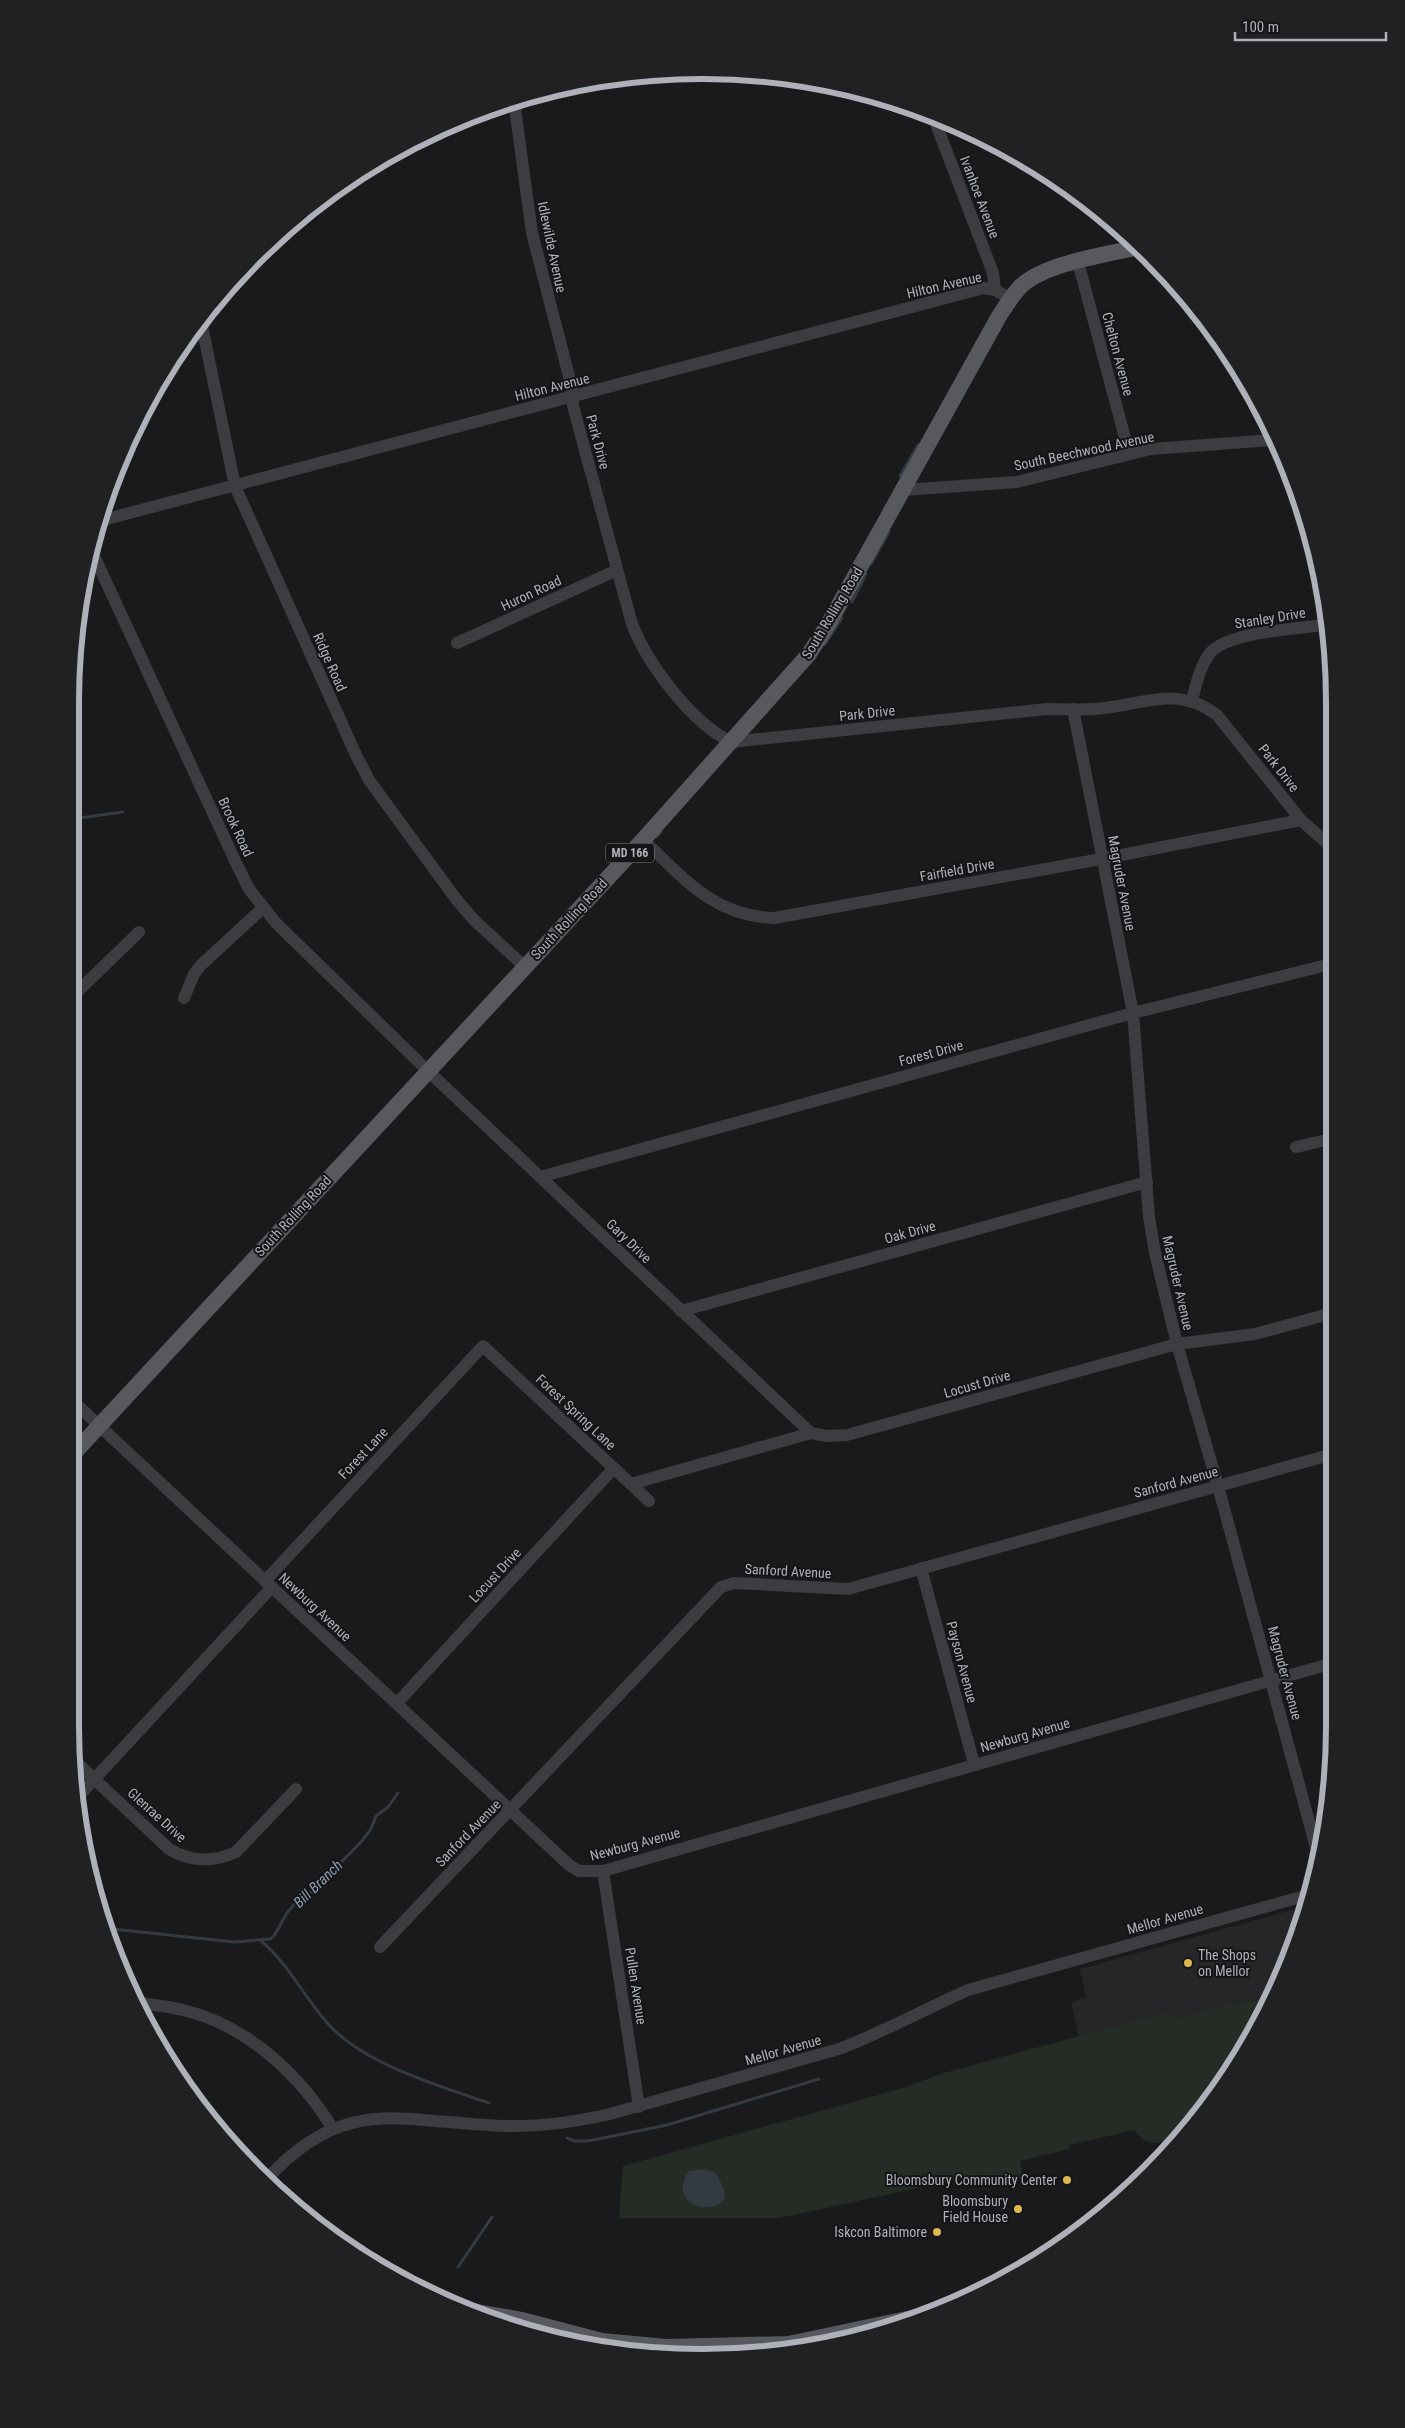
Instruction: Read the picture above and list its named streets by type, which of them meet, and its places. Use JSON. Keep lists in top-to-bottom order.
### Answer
{
  "streets": {
    "main road": ["South Rolling Road", "MD 166"],
    "street": [
      "Ivanhoe Avenue",
      "Idlewilde Avenue",
      "Hilton Avenue",
      "Chelton Avenue",
      "Park Drive",
      "South Beechwood Avenue",
      "Huron Road",
      "Stanley Drive",
      "Ridge Road",
      "Brook Road",
      "Fairfield Drive",
      "Magruder Avenue",
      "Forest Drive",
      "Oak Drive",
      "Gary Drive",
      "Locust Drive",
      "Forest Spring Lane",
      "Forest Lane",
      "Sanford Avenue",
      "Newburg Avenue",
      "Payson Avenue",
      "Glenrae Drive",
      "Mellor Avenue",
      "Pullen Avenue"
    ]
  },
  "crossings": [
    ["Ivanhoe Avenue", "Hilton Avenue"],
    ["Idlewilde Avenue", "Hilton Avenue"],
    ["Idlewilde Avenue", "Park Drive"],
    ["Hilton Avenue", "Park Drive"],
    ["Hilton Avenue", "South Rolling Road"],
    ["Hilton Avenue", "Ridge Road"],
    ["Chelton Avenue", "South Beechwood Avenue"],
    ["Chelton Avenue", "South Rolling Road"],
    ["Park Drive", "Huron Road"],
    ["Park Drive", "South Rolling Road"],
    ["Park Drive", "Stanley Drive"],
    ["Park Drive", "Fairfield Drive"],
    ["Park Drive", "Magruder Avenue"],
    ["South Beechwood Avenue", "South Rolling Road"],
    ["South Rolling Road", "Ridge Road"],
    ["South Rolling Road", "Brook Road"],
    ["South Rolling Road", "Fairfield Drive"],
    ["South Rolling Road", "Gary Drive"],
    ["South Rolling Road", "Newburg Avenue"],
    ["Brook Road", "Gary Drive"],
    ["Fairfield Drive", "Magruder Avenue"],
    ["Magruder Avenue", "Forest Drive"],
    ["Magruder Avenue", "Oak Drive"],
    ["Magruder Avenue", "Locust Drive"],
    ["Magruder Avenue", "Sanford Avenue"],
    ["Magruder Avenue", "Newburg Avenue"],
    ["Forest Drive", "Gary Drive"],
    ["Oak Drive", "Gary Drive"],
    ["Gary Drive", "Locust Drive"],
    ["Locust Drive", "Forest Spring Lane"],
    ["Locust Drive", "Newburg Avenue"],
    ["Forest Spring Lane", "Forest Lane"],
    ["Forest Lane", "Newburg Avenue"],
    ["Forest Lane", "Glenrae Drive"],
    ["Sanford Avenue", "Newburg Avenue"],
    ["Sanford Avenue", "Payson Avenue"],
    ["Newburg Avenue", "Payson Avenue"],
    ["Newburg Avenue", "Pullen Avenue"],
    ["Mellor Avenue", "Pullen Avenue"]
  ],
  "water": ["Bill Branch"],
  "places": [
    "The Shops on Mellor",
    "Bloomsbury Community Center",
    "Bloomsbury Field House",
    "Iskcon Baltimore"
  ],
  "scale_bar": "100 m"
}
